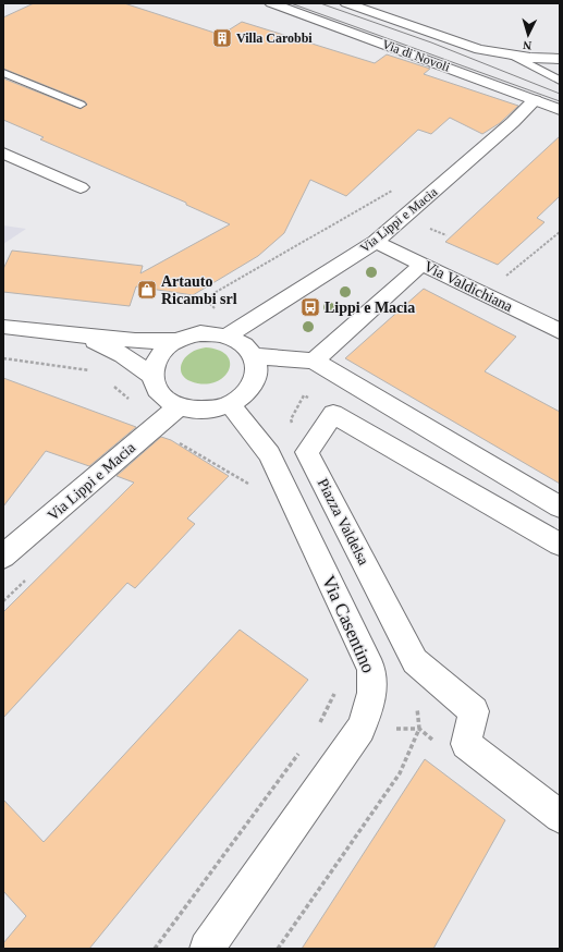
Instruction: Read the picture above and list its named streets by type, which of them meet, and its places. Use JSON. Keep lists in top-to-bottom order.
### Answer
{
  "streets": {
    "street": [
      "Via di Novoli",
      "Via Lippi e Macia",
      "Via Valdichiana",
      "Piazza Valdelsa",
      "Via Casentino"
    ]
  },
  "crossings": [
    ["Via di Novoli", "Via Lippi e Macia"],
    ["Via Lippi e Macia", "Via Valdichiana"],
    ["Via Lippi e Macia", "Via Casentino"]
  ],
  "places": {
    "building": ["Villa Carobbi"],
    "shop": ["Artauto Ricambi srl"],
    "bus stop": ["Lippi e Macia"]
  },
  "north": "bottom"
}
